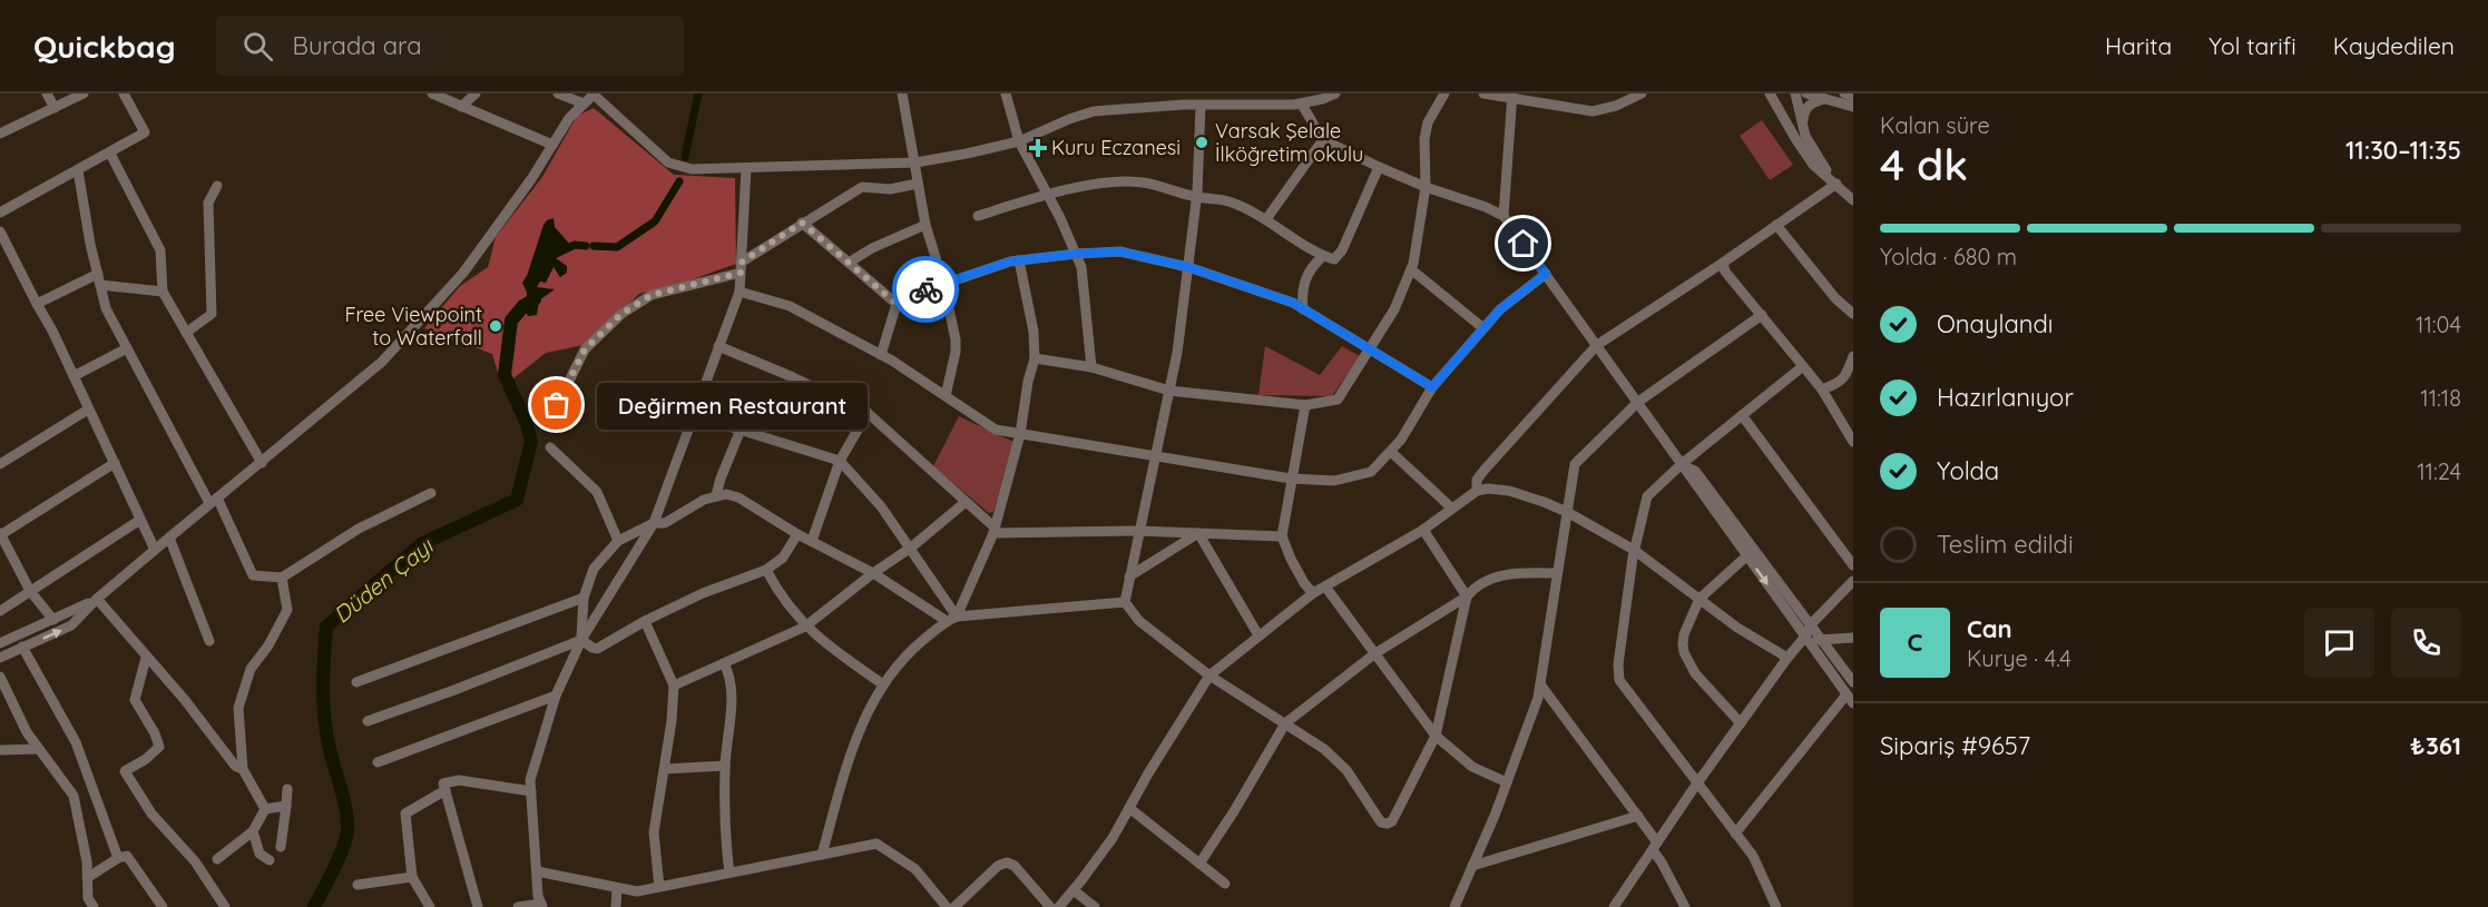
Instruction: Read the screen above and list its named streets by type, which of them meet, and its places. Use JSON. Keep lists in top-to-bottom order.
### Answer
{
  "water": ["Düden Çayı"],
  "places": {
    "other": ["Varsak Şelale İlköğretim okulu", "Free Viewpoint to Waterfall", "Değirmen Restaurant"],
    "health": ["Kuru Eczanesi"]
  },
  "page": {
    "header": "Quickbag",
    "search": "Burada ara",
    "nav": ["Harita", "Yol tarifi", "Kaydedilen"],
    "heading": ["4 dk", "Kalan süre", "11:30–11:35"],
    "panel": [
      "Can",
      "Kurye · 4.4",
      "Sipariş #9657",
      "₺361"
    ],
    "bar": "Yolda · 680 m",
    "list": [
      ["Onaylandı", "11:04"],
      ["Hazırlanıyor", "11:18"],
      ["Yolda", "11:24"],
      "Teslim edildi"
    ],
    "bubble": "Değirmen Restaurant",
    "round": "C"
  }
}
